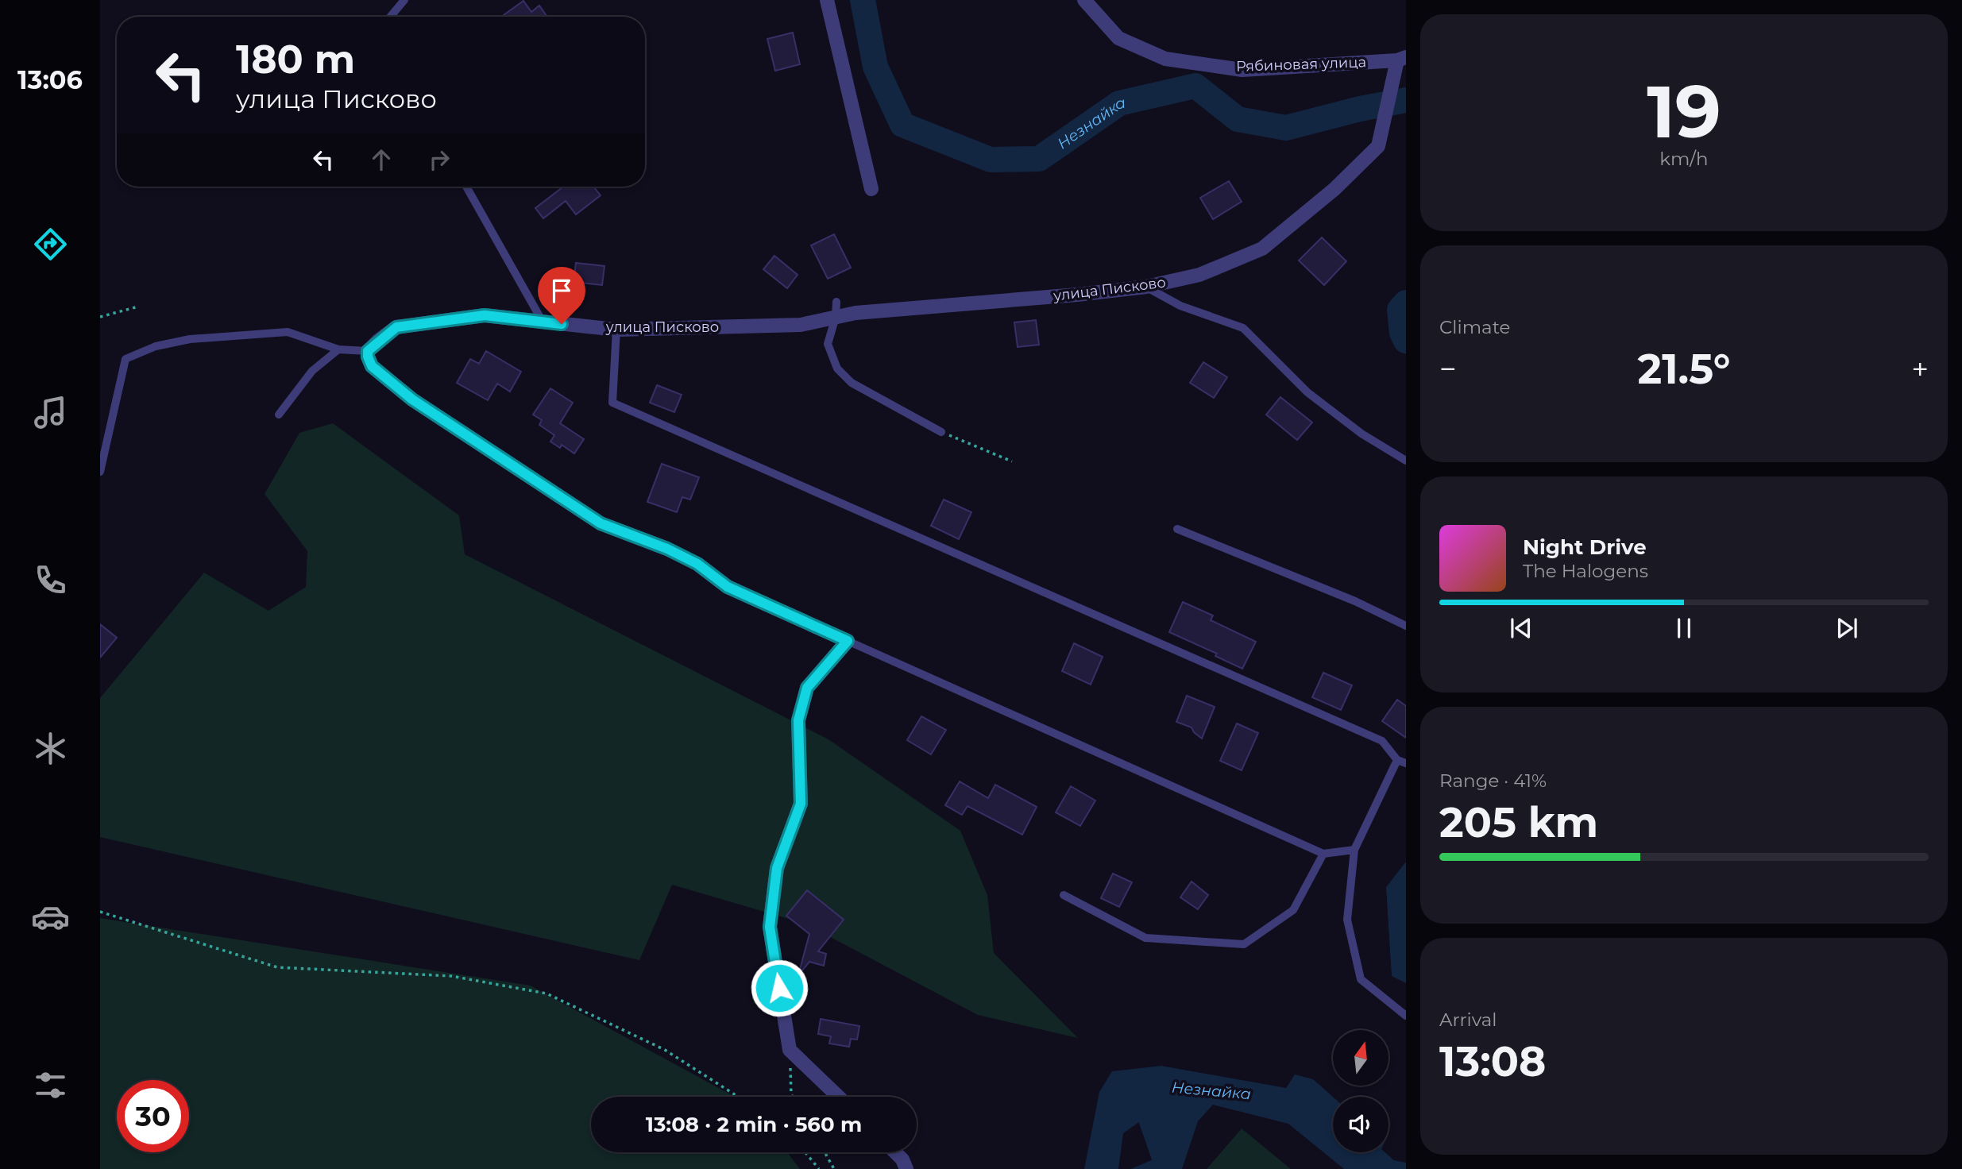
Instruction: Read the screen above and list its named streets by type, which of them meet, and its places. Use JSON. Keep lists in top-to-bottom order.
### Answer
{
  "streets": {
    "street": ["Рябиновая улица", "улица Писково"]
  },
  "crossings": [
    ["Рябиновая улица", "улица Писково"]
  ],
  "water": ["Незнайка"],
  "north": "top",
  "page": {
    "tabs": "13:06",
    "tile": [
      ["19", "km/h"],
      "Climate",
      ["Range · 41%", "205 km"],
      ["Arrival", "13:08"]
    ],
    "turn": ["180 m", "улица Писково"],
    "heat": ["−", "21.5°", "+"],
    "song": ["Night Drive", "The Halogens"],
    "limit": "30",
    "trip": "13:08 · 2 min · 560 m"
  }
}
